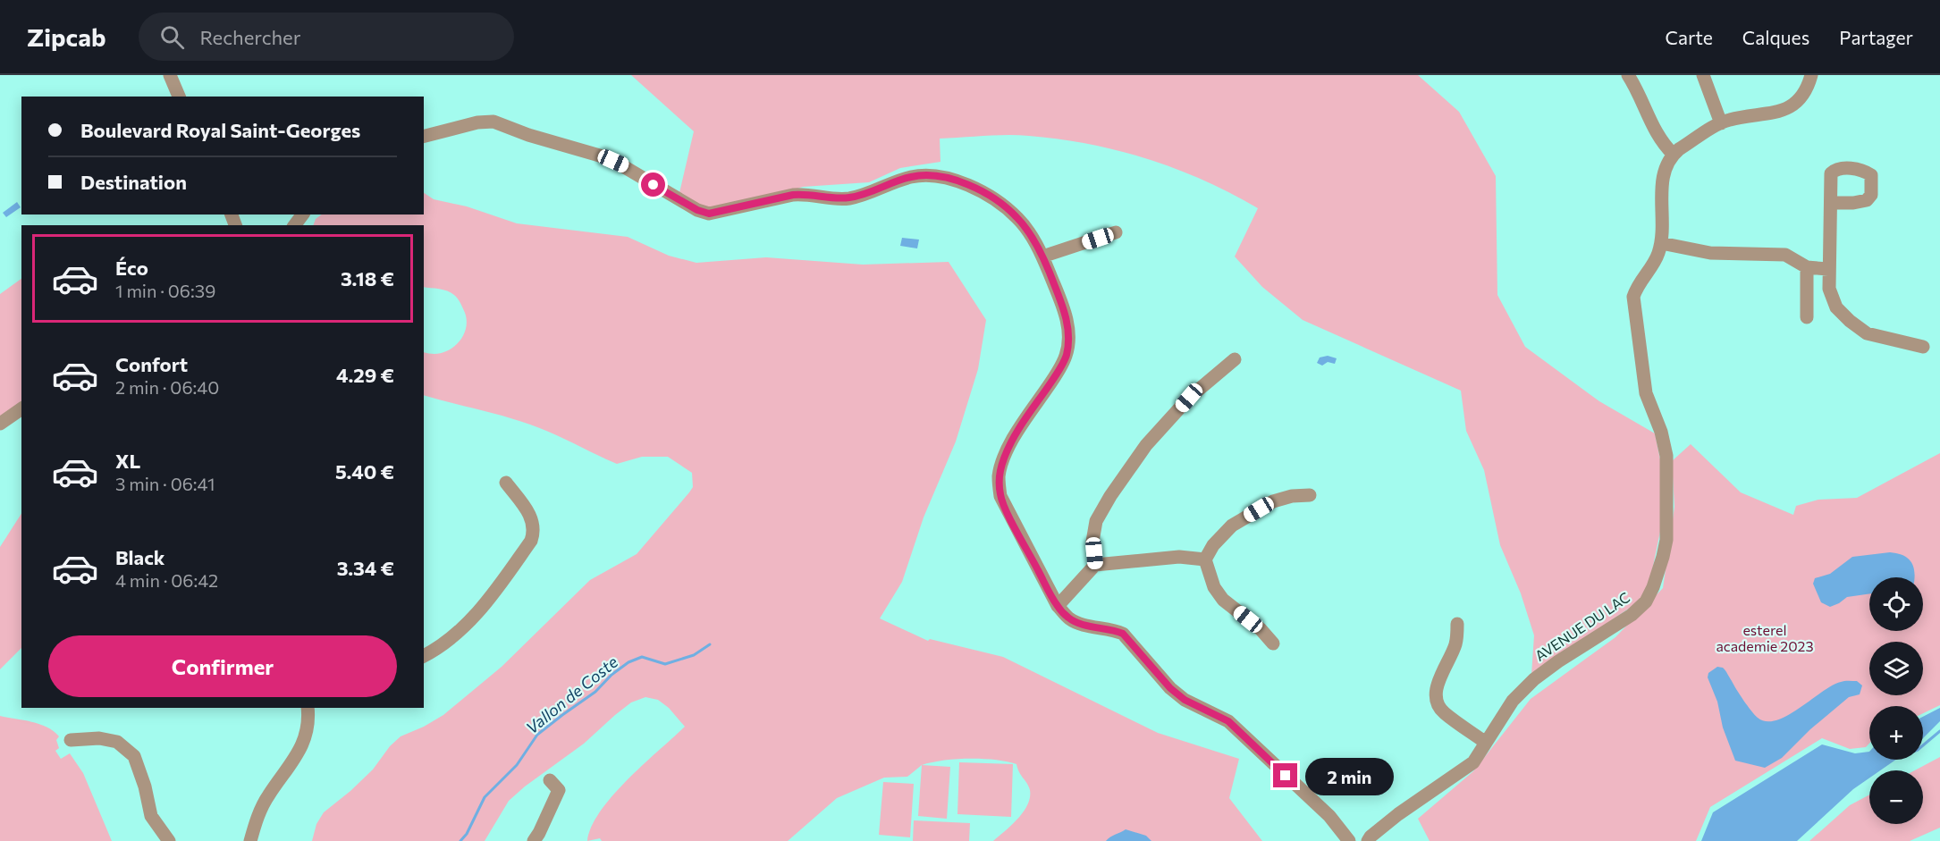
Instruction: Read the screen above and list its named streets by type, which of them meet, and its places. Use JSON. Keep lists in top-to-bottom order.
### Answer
{
  "streets": {
    "street": ["AVENUE DU LAC"]
  },
  "water": ["Vallon de Coste"],
  "parks": ["esterel academie 2023"],
  "page": {
    "header": "Zipcab",
    "search": "Rechercher",
    "nav": ["Carte", "Calques", "Partager"],
    "banner": ["Boulevard Royal Saint-Georges", "Destination"],
    "list": [
      {
        "name": "Éco",
        "note": "1 min · 06:39",
        "value": "3.18 €"
      },
      {
        "name": "Confort",
        "note": "2 min · 06:40",
        "value": "4.29 €"
      },
      {
        "name": "XL",
        "note": "3 min · 06:41",
        "value": "5.40 €"
      },
      {
        "name": "Black",
        "note": "4 min · 06:42",
        "value": "3.34 €"
      }
    ],
    "map_buttons": ["+", "−"],
    "buttons": "Confirmer",
    "bubble": "2 min"
  }
}
